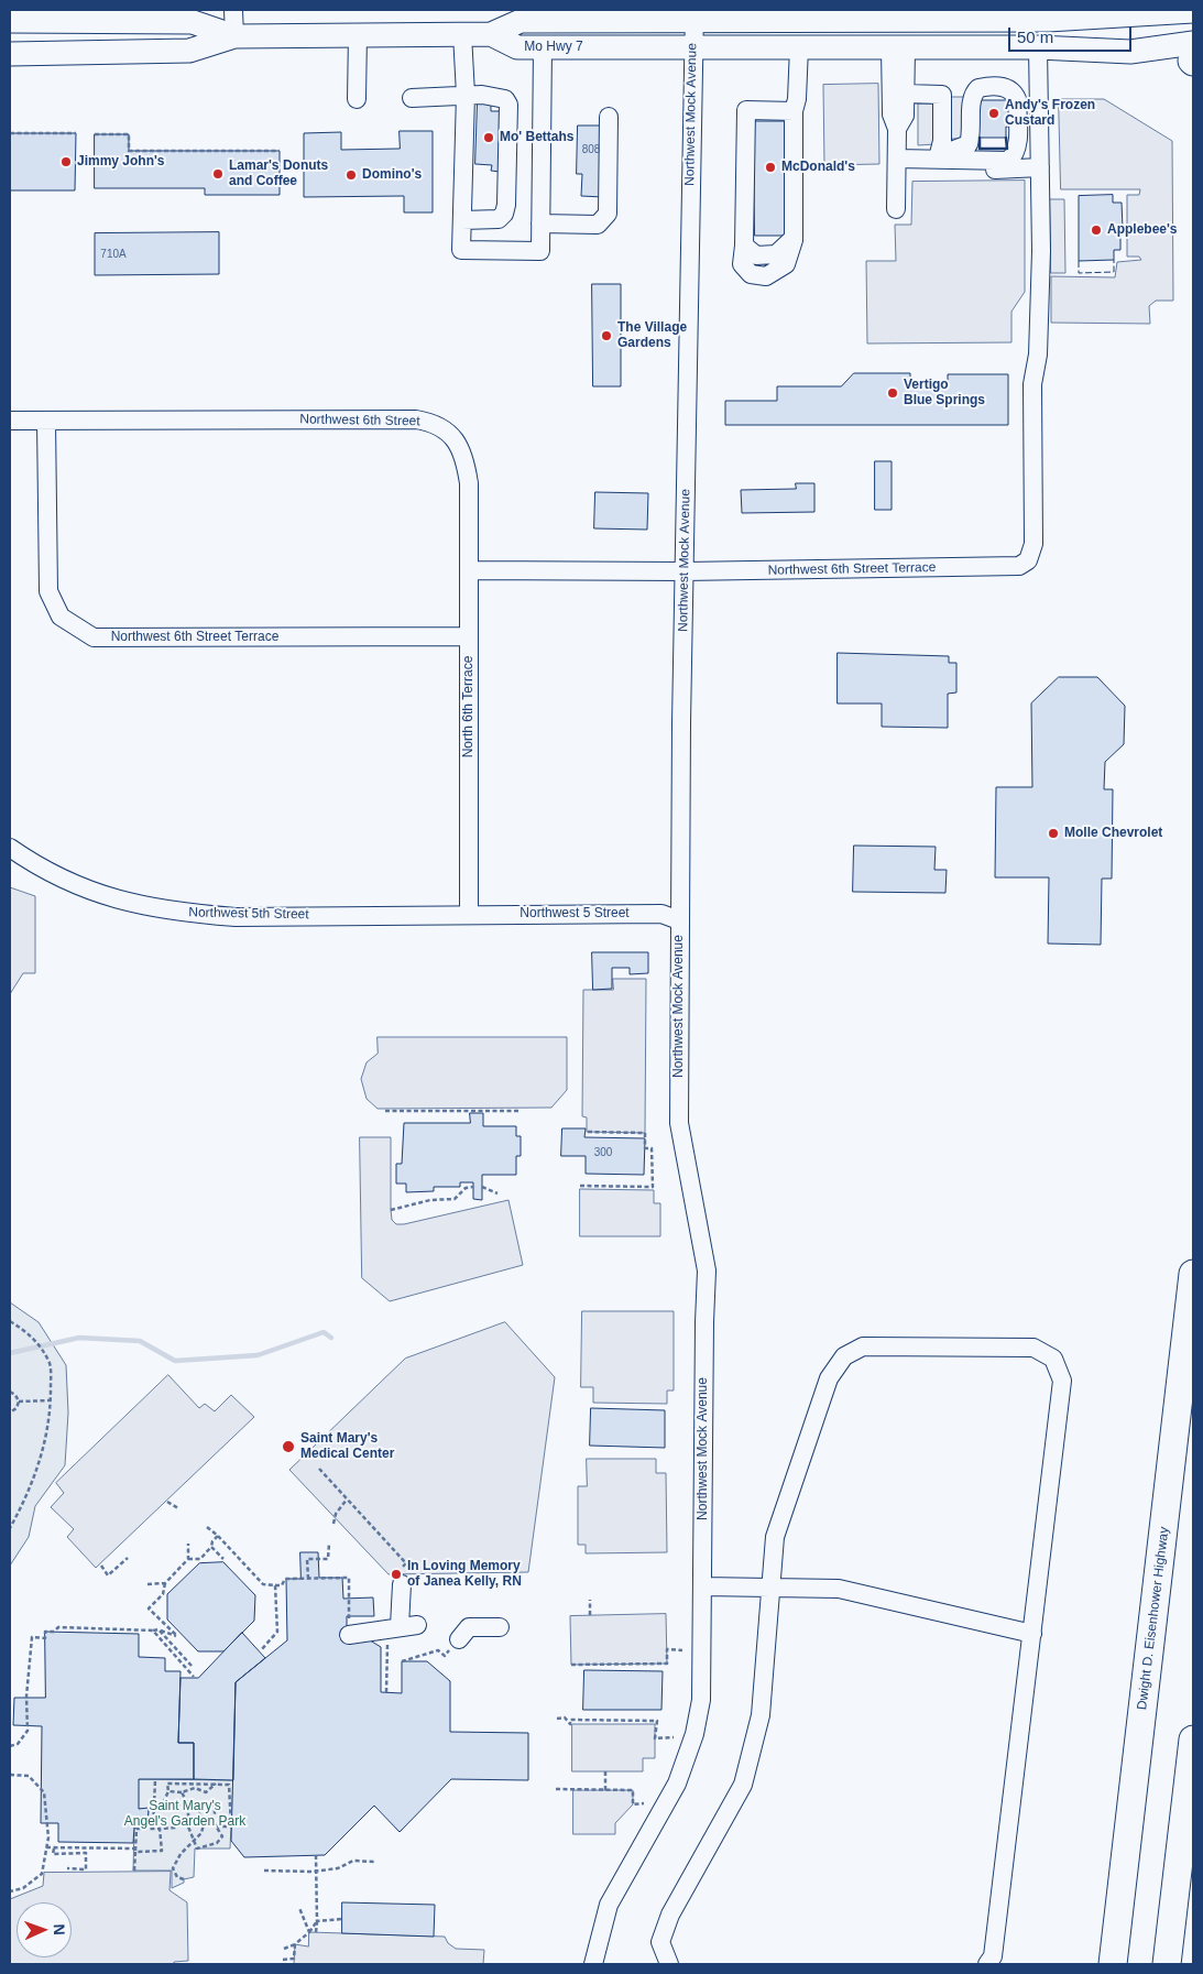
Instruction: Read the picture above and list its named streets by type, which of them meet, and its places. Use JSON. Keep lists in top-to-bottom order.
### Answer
{
  "streets": {
    "highway": ["Dwight D. Eisenhower Highway"],
    "main road": ["Mo Hwy 7"],
    "street": [
      "Northwest Mock Avenue",
      "Northwest 6th Street",
      "Northwest 6th Street Terrace",
      "North 6th Terrace",
      "Northwest 5th Street",
      "Northwest 5 Street"
    ]
  },
  "crossings": [
    ["Mo Hwy 7", "Northwest Mock Avenue"],
    ["Northwest Mock Avenue", "Northwest 6th Street Terrace"],
    ["Northwest Mock Avenue", "Northwest 5 Street"],
    ["Northwest 6th Street", "Northwest 6th Street Terrace"],
    ["Northwest 6th Street", "North 6th Terrace"],
    ["Northwest 6th Street Terrace", "North 6th Terrace"],
    ["North 6th Terrace", "Northwest 5th Street"],
    ["North 6th Terrace", "Northwest 5 Street"],
    ["Northwest 5th Street", "Northwest 5 Street"]
  ],
  "parks": ["Saint Mary's Angel's Garden Park"],
  "places": [
    "Andy's Frozen Custard",
    "Mo' Bettahs",
    "Jimmy John's",
    "McDonald's",
    "Lamar's Donuts and Coffee",
    "Domino's",
    "Applebee's",
    "The Village Gardens",
    "Vertigo Blue Springs",
    "Molle Chevrolet",
    "Saint Mary's Medical Center",
    "In Loving Memory of Janea Kelly, RN"
  ],
  "house_numbers": ["808", "710A", "300"],
  "scale_bar": "50 m",
  "north": "right"
}
